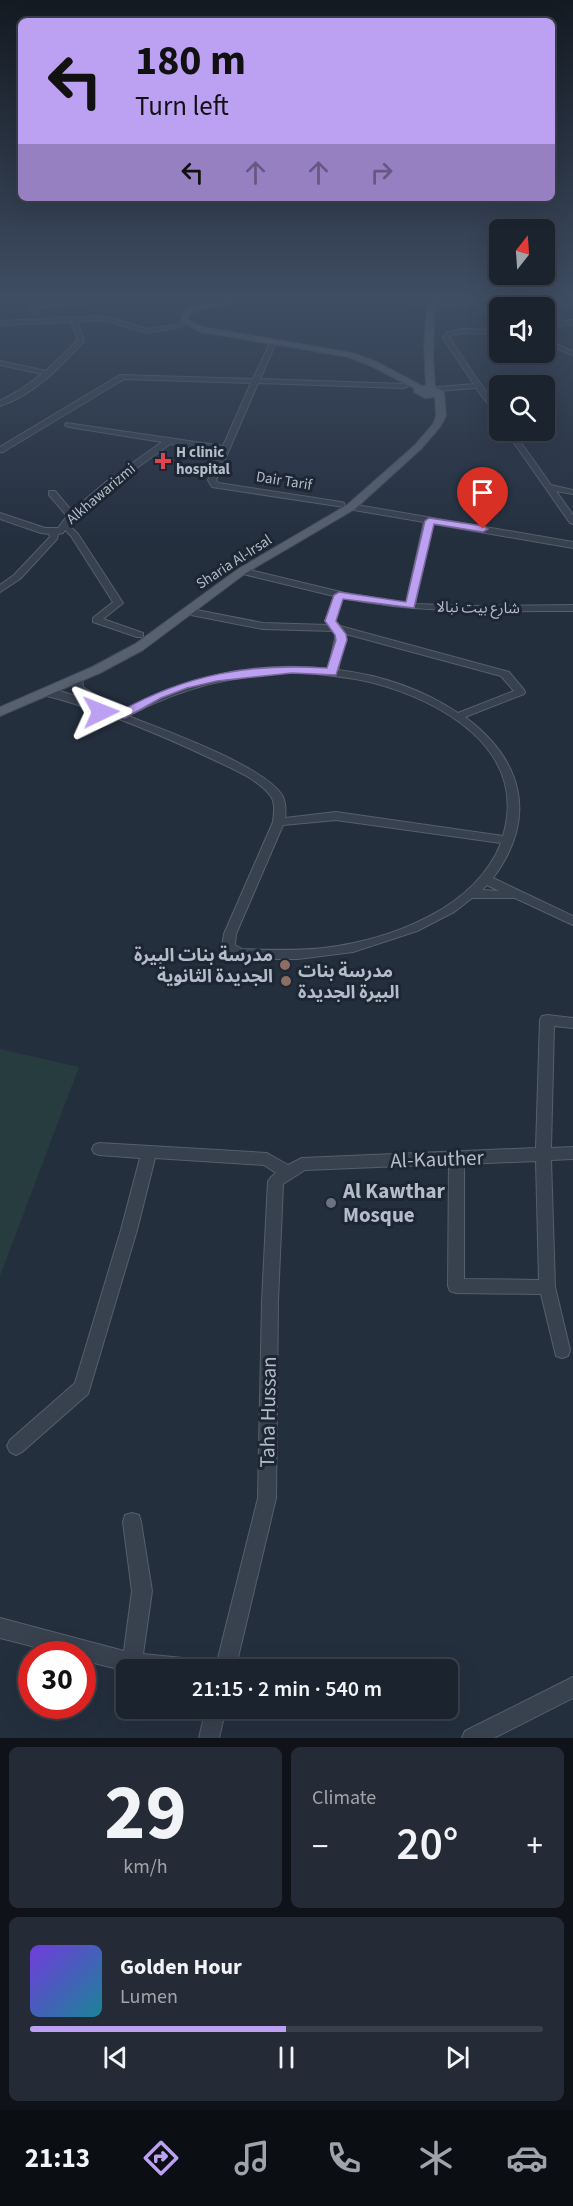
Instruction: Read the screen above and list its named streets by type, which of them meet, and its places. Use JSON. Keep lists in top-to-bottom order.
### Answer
{
  "streets": {
    "main road": ["Sharia Al-Irsal"],
    "street": [
      "Dair Tarif",
      "Alkhawarizmi",
      "شارع بيت نبالا",
      "Al-Kauther",
      "Taha Hussan"
    ]
  },
  "crossings": [
    ["Dair Tarif", "Sharia Al-Irsal"],
    ["Sharia Al-Irsal", "شارع بيت نبالا"],
    ["Al-Kauther", "Taha Hussan"]
  ],
  "places": {
    "health": ["H clinic hospital"],
    "other": ["مدرسة بنات البيرة الجديدة الثانوية", "مدرسة بنات البيرة الجديدة", "Al Kawthar Mosque"]
  },
  "north": "top",
  "page": {
    "turn": ["180 m", "Turn left"],
    "limit": "30",
    "trip": "21:15 · 2 min · 540 m",
    "tile": [
      ["29", "km/h"],
      "Climate"
    ],
    "heat": ["−", "20°", "+"],
    "song": ["Golden Hour", "Lumen"],
    "tabs": "21:13"
  }
}
